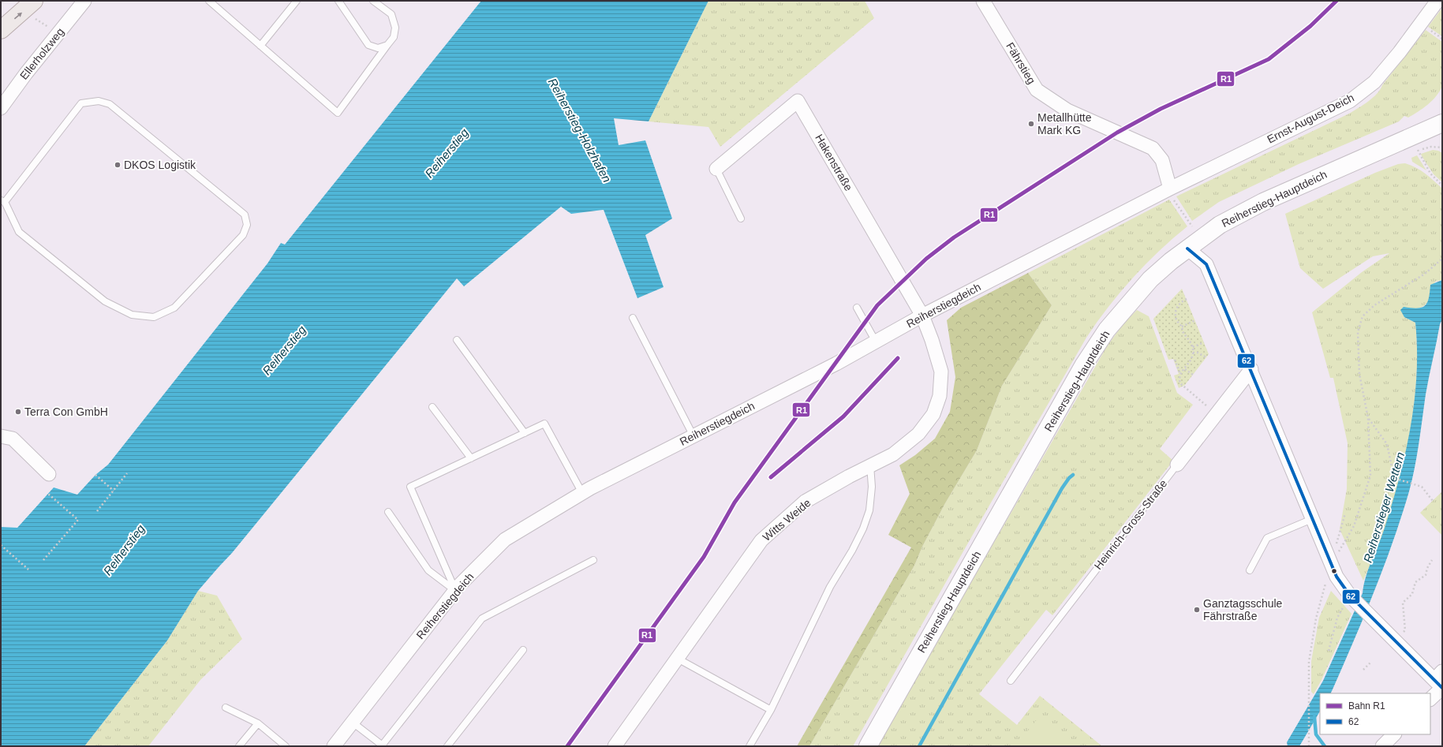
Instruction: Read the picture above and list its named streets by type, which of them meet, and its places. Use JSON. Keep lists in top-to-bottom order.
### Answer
{
  "streets": {
    "main road": ["Reiherstieg-Hauptdeich"],
    "street": [
      "Ellerholzweg",
      "Fährstieg",
      "Ernst-August-Deich",
      "Hakenstraße",
      "Reiherstiegdeich",
      "Witts Weide",
      "Heinrich-Gross-Straße"
    ]
  },
  "crossings": [
    ["Fährstieg", "Ernst-August-Deich"],
    ["Fährstieg", "Reiherstiegdeich"],
    ["Ernst-August-Deich", "Reiherstiegdeich"],
    ["Hakenstraße", "Reiherstiegdeich"],
    ["Hakenstraße", "Witts Weide"],
    ["Reiherstiegdeich", "Witts Weide"]
  ],
  "water": ["Reiherstieg-Holzhafen", "Reiherstieg", "Reiherstieger Wettern"],
  "places": [
    "Metallhütte Mark KG",
    "DKOS Logistik",
    "Terra Con GmbH",
    "Ganztagsschule Fährstraße"
  ],
  "lines": ["rail line R1", "transit line 62"],
  "legend": ["Bahn R1", "62"]
}
